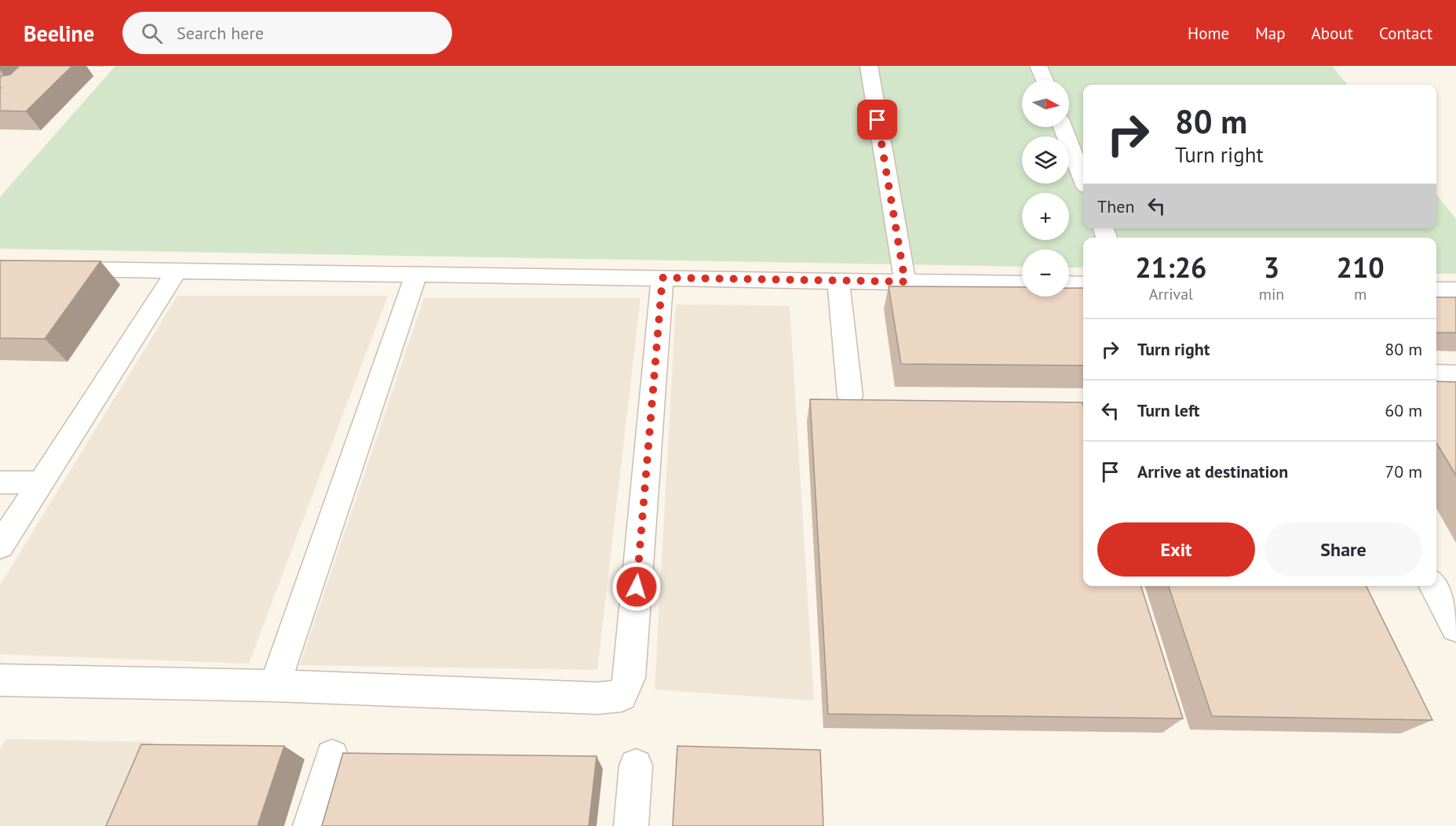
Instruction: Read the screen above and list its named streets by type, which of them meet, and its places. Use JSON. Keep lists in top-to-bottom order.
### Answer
{
  "north": "right",
  "page": {
    "header": "Beeline",
    "search": "Search here",
    "nav": [
      "Home",
      "Map",
      "About",
      "Contact"
    ],
    "map_buttons": ["+", "−"],
    "turn": ["80 m", "Turn right"],
    "then": "Then",
    "eta": [
      "21:26",
      "Arrival",
      "3",
      "min",
      "210",
      "m"
    ],
    "list": [
      {
        "name": "Turn right",
        "value": "80 m"
      },
      {
        "name": "Turn left",
        "value": "60 m"
      },
      {
        "name": "Arrive at destination",
        "value": "70 m"
      }
    ],
    "buttons": ["Exit", "Share"]
  }
}
